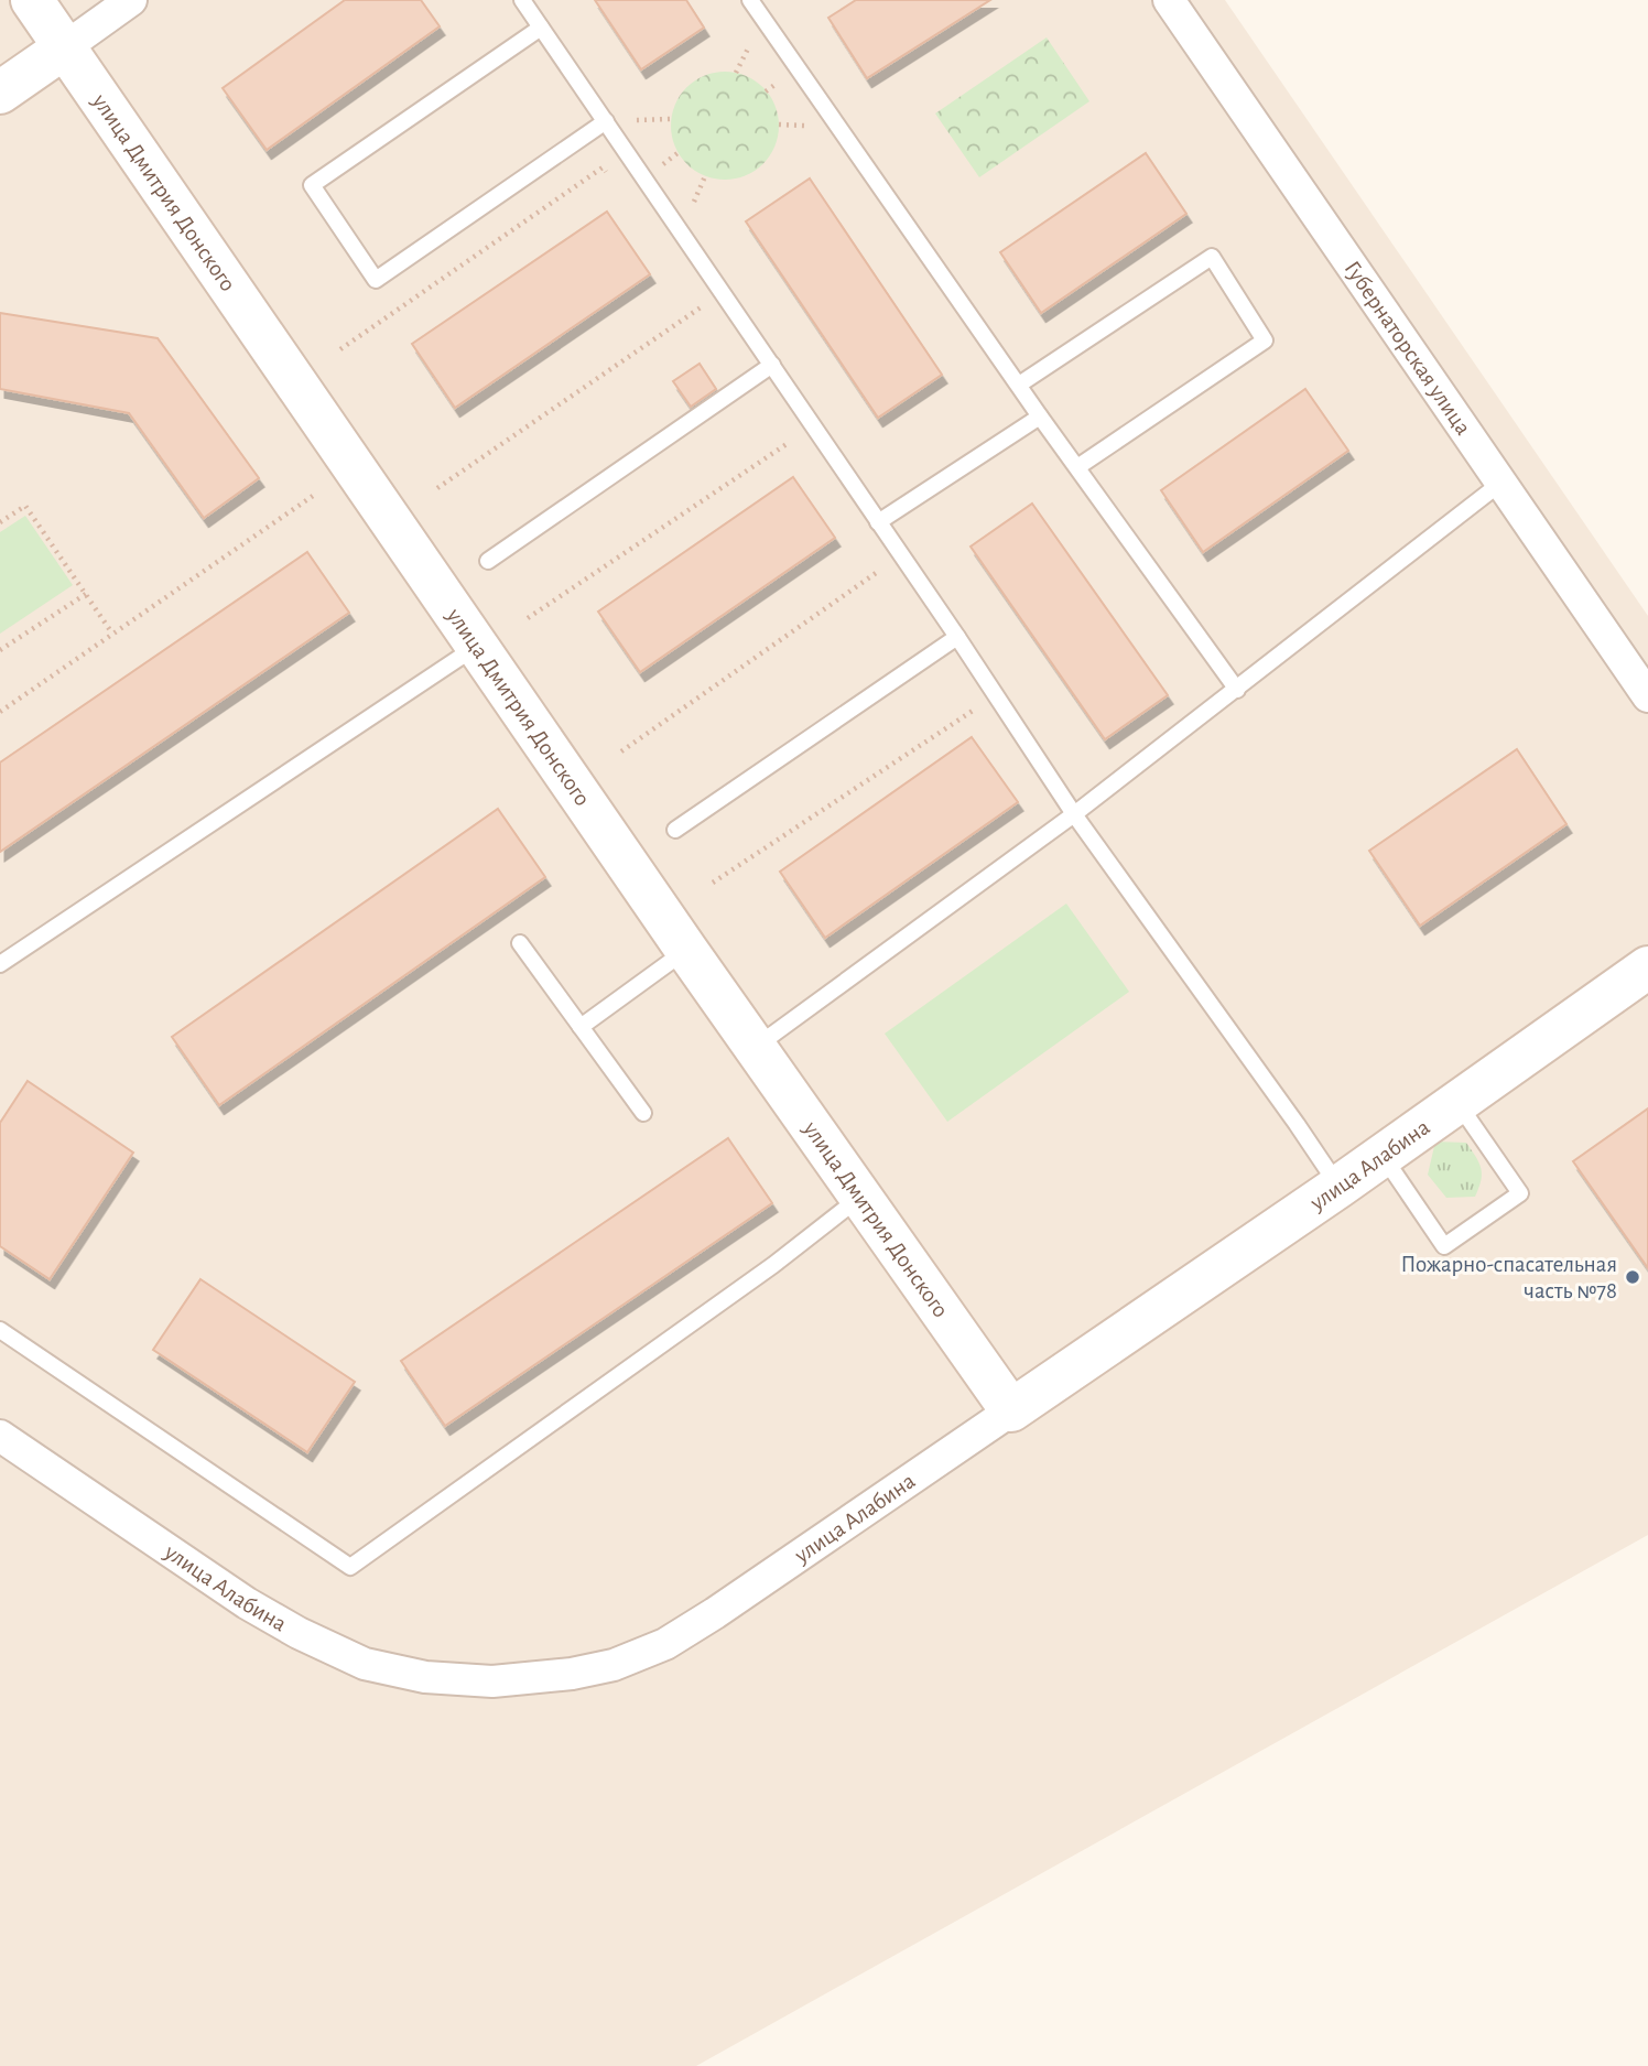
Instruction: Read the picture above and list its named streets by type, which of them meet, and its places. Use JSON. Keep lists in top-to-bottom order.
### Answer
{
  "streets": {
    "street": ["улица Дмитрия Донского", "Губернаторская улица", "улица Алабина"]
  },
  "crossings": [
    ["улица Дмитрия Донского", "улица Алабина"]
  ],
  "places": ["Пожарно-спасательная часть №78"]
}
